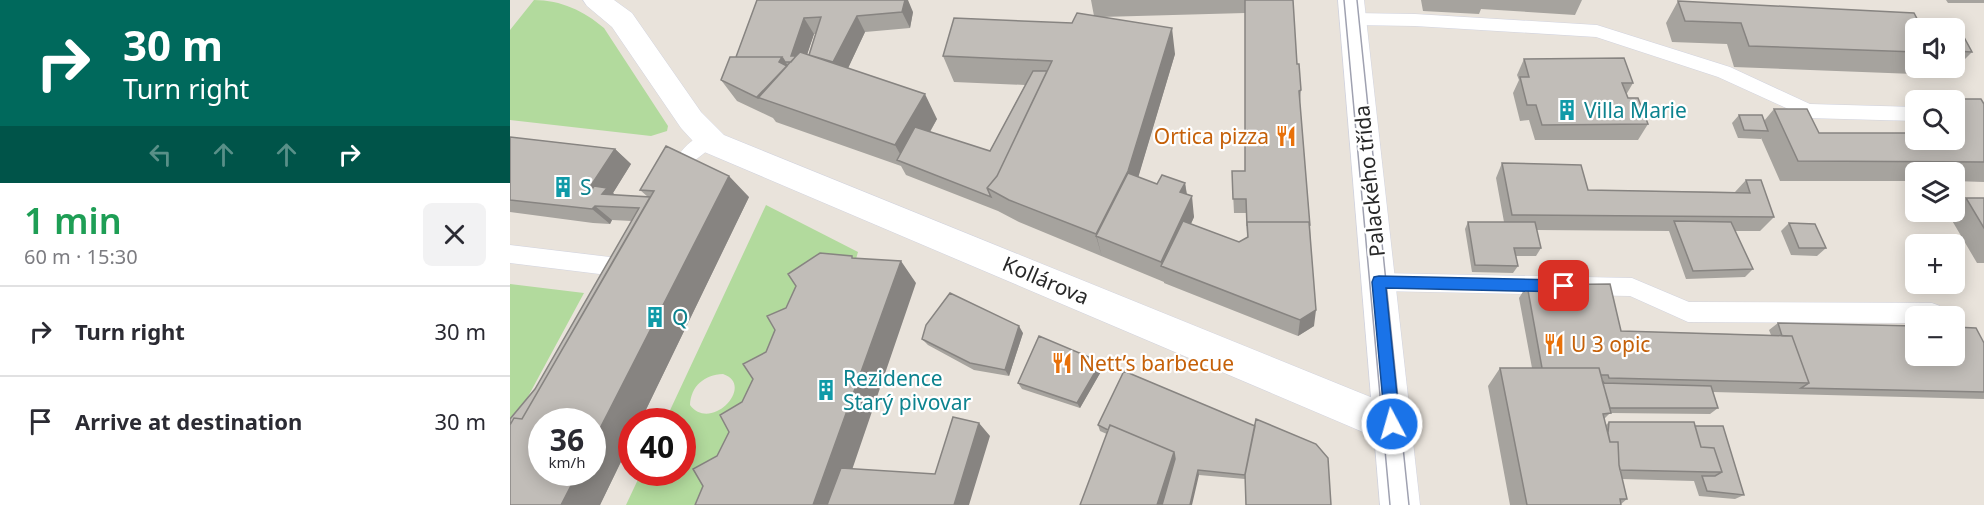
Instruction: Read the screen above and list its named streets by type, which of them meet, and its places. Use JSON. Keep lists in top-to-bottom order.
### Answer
{
  "streets": {
    "street": ["Palackého třída", "Kollárova"]
  },
  "crossings": [
    ["Palackého třída", "Kollárova"]
  ],
  "places": {
    "building": [
      "Villa Marie",
      "S",
      "Q",
      "Rezidence Starý pivovar"
    ],
    "restaurant": ["Ortica pizza", "U 3 opic", "Nett’s barbecue"]
  },
  "page": {
    "turn": ["30 m", "Turn right"],
    "map_buttons": ["+", "−"],
    "heading": ["1 min", "60 m · 15:30"],
    "list": [
      {
        "name": "Turn right",
        "value": "30 m"
      },
      {
        "name": "Arrive at destination",
        "value": "30 m"
      }
    ],
    "speed": "36 km/h",
    "limit": "40"
  }
}
